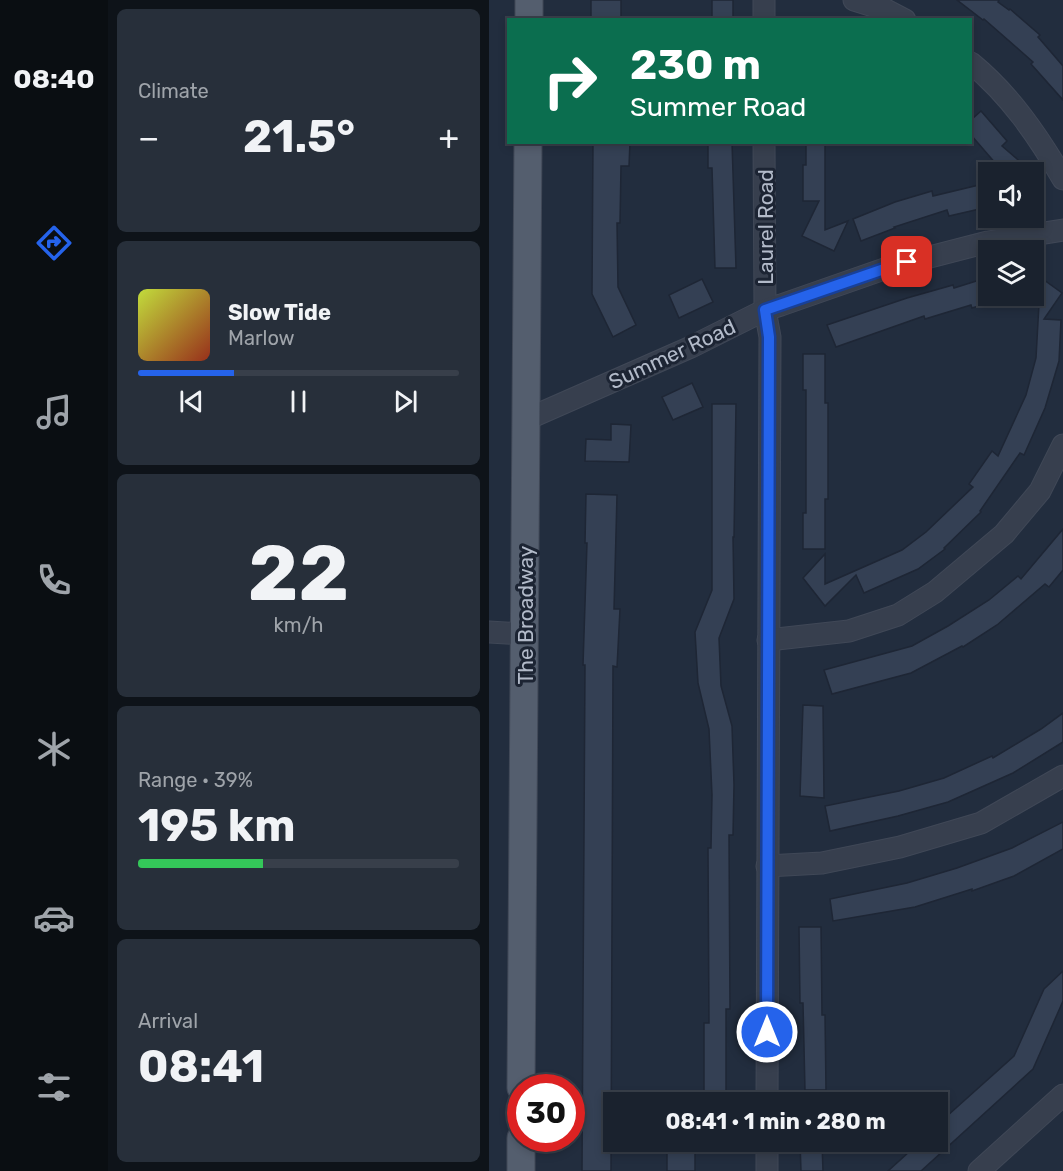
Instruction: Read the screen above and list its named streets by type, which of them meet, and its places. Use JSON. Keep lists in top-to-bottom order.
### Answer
{
  "streets": {
    "main road": ["The Broadway"],
    "street": ["Laurel Road", "Summer Road"]
  },
  "crossings": [
    ["Laurel Road", "Summer Road"],
    ["Summer Road", "The Broadway"]
  ],
  "page": {
    "tabs": "08:40",
    "tile": [
      "Climate",
      ["22", "km/h"],
      ["Range · 39%", "195 km"],
      ["Arrival", "08:41"]
    ],
    "turn": ["230 m", "Summer Road"],
    "heat": ["−", "21.5°", "+"],
    "song": ["Slow Tide", "Marlow"],
    "limit": "30",
    "trip": "08:41 · 1 min · 280 m"
  }
}
